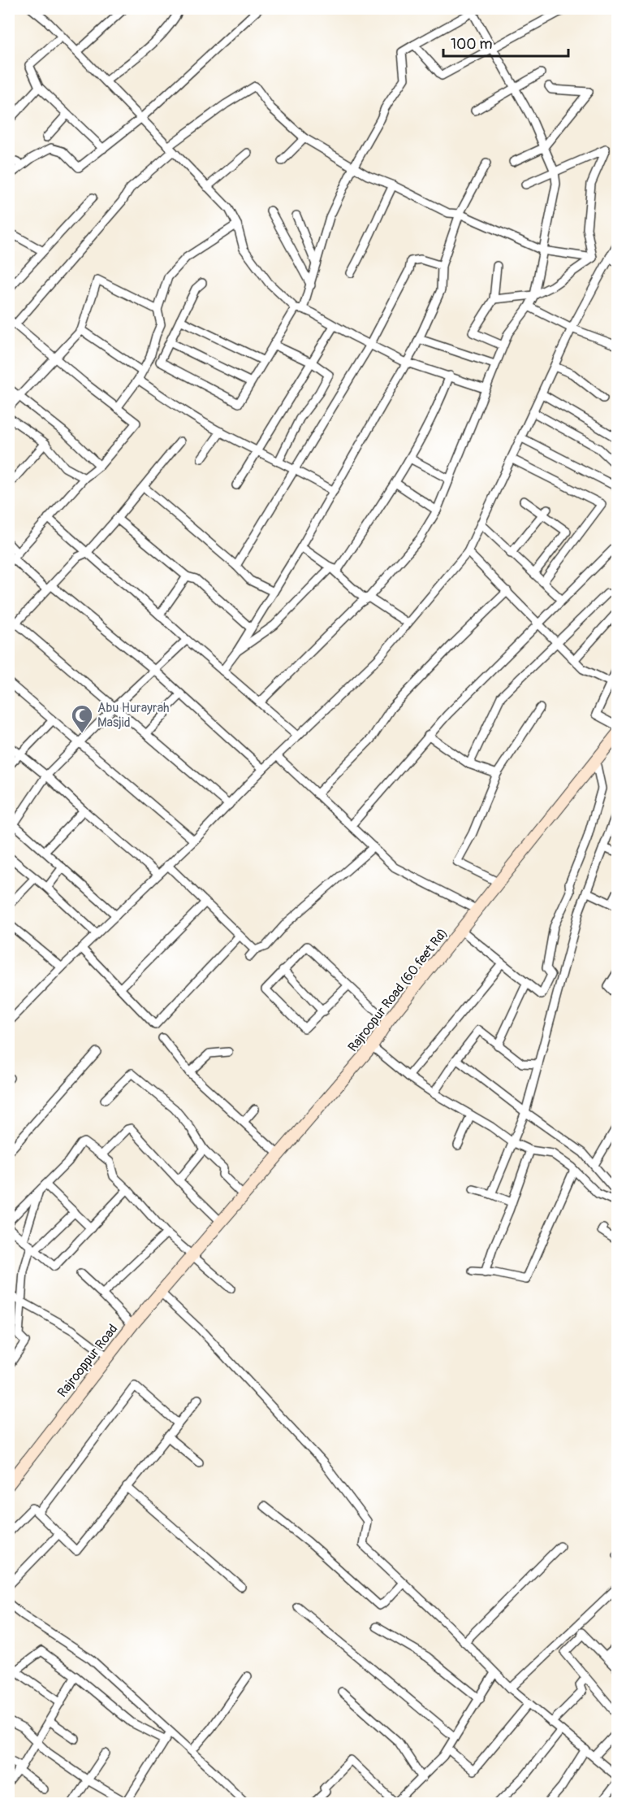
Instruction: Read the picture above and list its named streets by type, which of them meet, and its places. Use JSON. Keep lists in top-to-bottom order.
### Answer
{
  "streets": {
    "main road": ["Rajroopur Road (60 feet Rd)", "Rajrooppur Road"]
  },
  "crossings": [
    ["Rajroopur Road (60 feet Rd)", "Rajrooppur Road"]
  ],
  "places": {
    "mosque": ["Abu Hurayrah Masjid"]
  },
  "scale_bar": "100 m"
}
